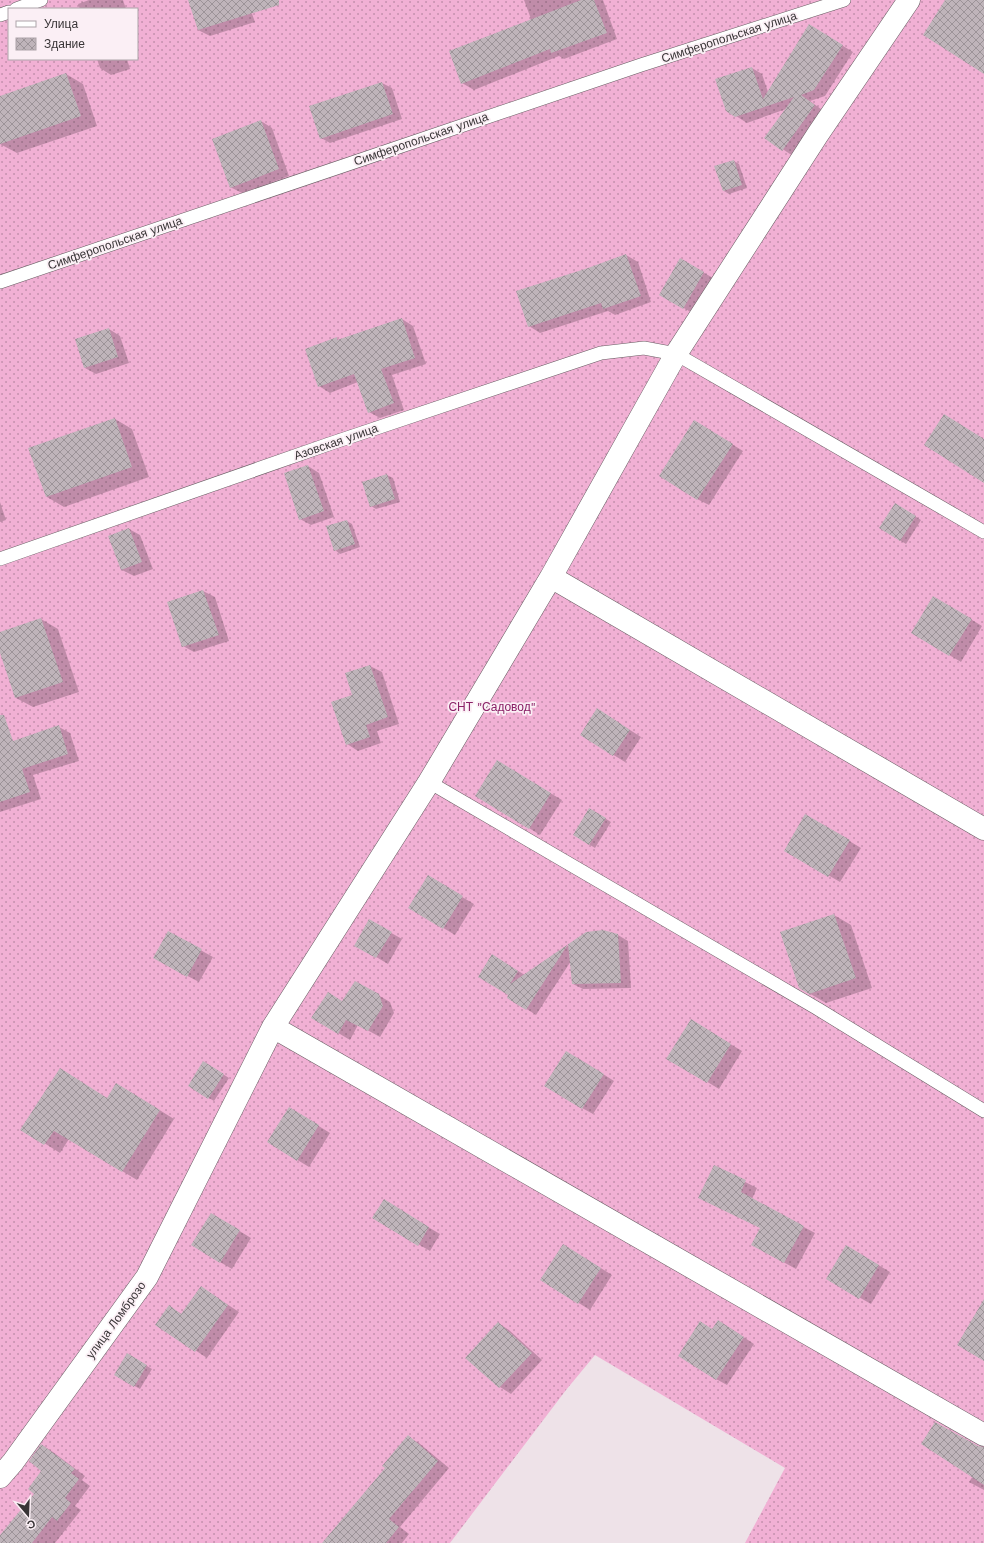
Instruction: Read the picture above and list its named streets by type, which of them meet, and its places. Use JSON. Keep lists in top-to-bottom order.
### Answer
{
  "streets": {
    "street": ["улица Ломброзо"],
    "lane": ["Симферопольская улица", "Азовская улица"]
  },
  "crossings": [
    ["Азовская улица", "улица Ломброзо"]
  ],
  "parks": ["СНТ \"Садовод\""],
  "legend": ["Улица", "Здание"],
  "north": "bottom"
}
